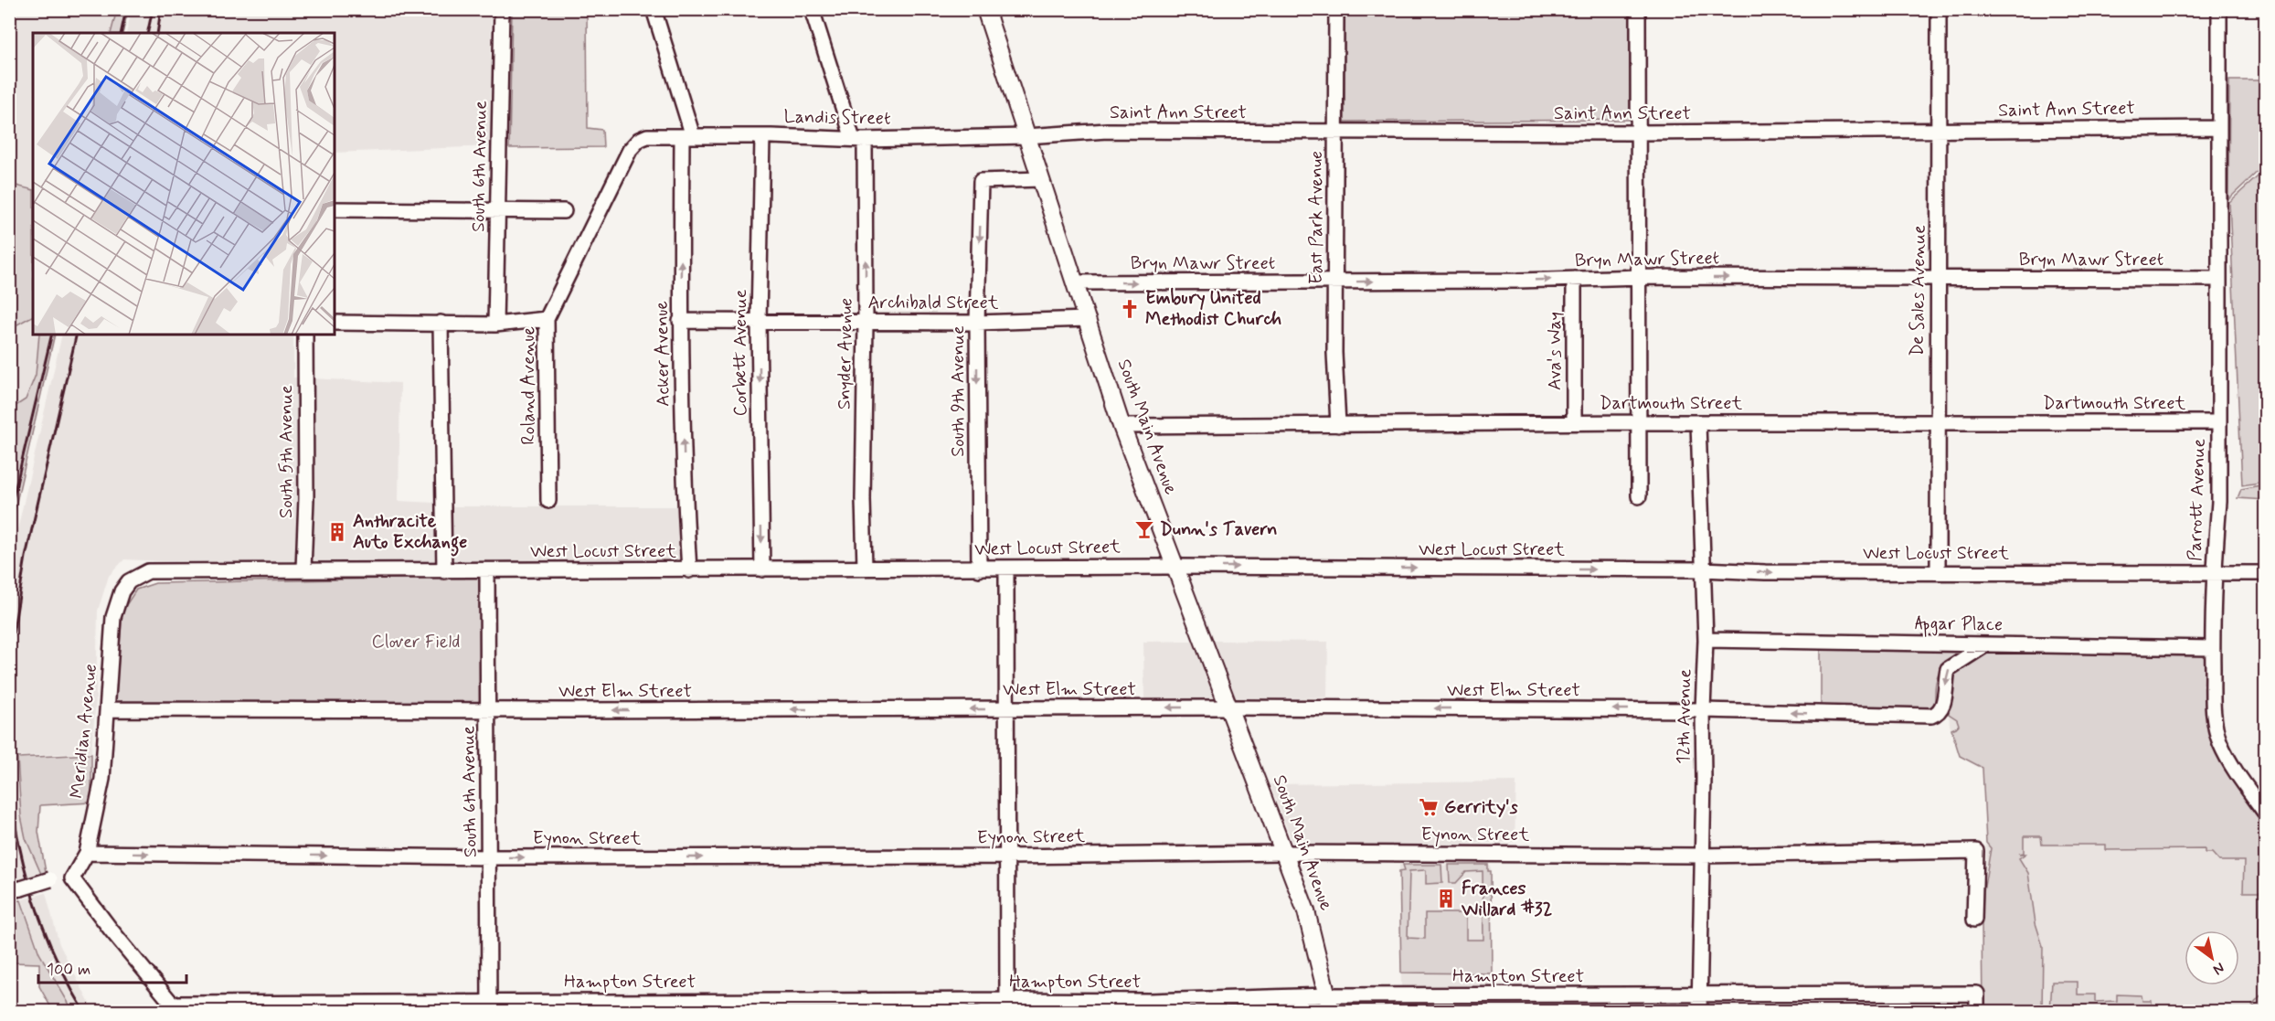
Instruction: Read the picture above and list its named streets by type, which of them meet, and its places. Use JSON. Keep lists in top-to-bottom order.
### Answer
{
  "streets": {
    "main road": ["South Main Avenue"],
    "street": [
      "Saint Ann Street",
      "Landis Street",
      "South 6th Avenue",
      "East Park Avenue",
      "Bryn Mawr Street",
      "De Sales Avenue",
      "Archibald Street",
      "Ava's Way",
      "Corbett Avenue",
      "Acker Avenue",
      "Snyder Avenue",
      "Roland Avenue",
      "South 9th Avenue",
      "Dartmouth Street",
      "South 5th Avenue",
      "Parrott Avenue",
      "West Locust Street",
      "Apgar Place",
      "West Elm Street",
      "12th Avenue",
      "Meridian Avenue",
      "Eynon Street",
      "Hampton Street"
    ]
  },
  "crossings": [
    ["Saint Ann Street", "Landis Street"],
    ["Saint Ann Street", "East Park Avenue"],
    ["Saint Ann Street", "De Sales Avenue"],
    ["Saint Ann Street", "South Main Avenue"],
    ["Saint Ann Street", "Parrott Avenue"],
    ["Landis Street", "Corbett Avenue"],
    ["Landis Street", "Acker Avenue"],
    ["Landis Street", "Snyder Avenue"],
    ["Landis Street", "Roland Avenue"],
    ["Landis Street", "South Main Avenue"],
    ["South 6th Avenue", "West Locust Street"],
    ["South 6th Avenue", "West Elm Street"],
    ["South 6th Avenue", "Eynon Street"],
    ["South 6th Avenue", "Hampton Street"],
    ["East Park Avenue", "Bryn Mawr Street"],
    ["East Park Avenue", "Dartmouth Street"],
    ["Bryn Mawr Street", "De Sales Avenue"],
    ["Bryn Mawr Street", "Ava's Way"],
    ["Bryn Mawr Street", "South Main Avenue"],
    ["Bryn Mawr Street", "Parrott Avenue"],
    ["De Sales Avenue", "Dartmouth Street"],
    ["De Sales Avenue", "West Locust Street"],
    ["Archibald Street", "Corbett Avenue"],
    ["Archibald Street", "Acker Avenue"],
    ["Archibald Street", "Snyder Avenue"],
    ["Archibald Street", "South 9th Avenue"],
    ["Archibald Street", "South Main Avenue"],
    ["Ava's Way", "Dartmouth Street"],
    ["Corbett Avenue", "West Locust Street"],
    ["Acker Avenue", "West Locust Street"],
    ["Snyder Avenue", "West Locust Street"],
    ["South 9th Avenue", "South Main Avenue"],
    ["South 9th Avenue", "West Locust Street"],
    ["Dartmouth Street", "South Main Avenue"],
    ["Dartmouth Street", "Parrott Avenue"],
    ["Dartmouth Street", "12th Avenue"],
    ["South Main Avenue", "West Locust Street"],
    ["South Main Avenue", "West Elm Street"],
    ["South Main Avenue", "Eynon Street"],
    ["South Main Avenue", "Hampton Street"],
    ["South 5th Avenue", "West Locust Street"],
    ["Parrott Avenue", "West Locust Street"],
    ["Parrott Avenue", "Apgar Place"],
    ["West Locust Street", "12th Avenue"],
    ["West Locust Street", "Meridian Avenue"],
    ["Apgar Place", "West Elm Street"],
    ["Apgar Place", "12th Avenue"],
    ["West Elm Street", "12th Avenue"],
    ["West Elm Street", "Meridian Avenue"],
    ["12th Avenue", "Eynon Street"],
    ["12th Avenue", "Hampton Street"],
    ["Meridian Avenue", "Eynon Street"]
  ],
  "one_way": [
    "Bryn Mawr Street",
    "Corbett Avenue",
    "Acker Avenue",
    "South 9th Avenue",
    "West Locust Street",
    "West Elm Street",
    "Eynon Street"
  ],
  "parks": ["Clover Field"],
  "places": {
    "church": ["Embury United Methodist Church"],
    "bar": ["Dunn's Tavern"],
    "building": ["Anthracite Auto Exchange", "Frances Willard #32"],
    "supermarket": ["Gerrity's"]
  },
  "scale_bar": "100 m",
  "north": "bottom right"
}
